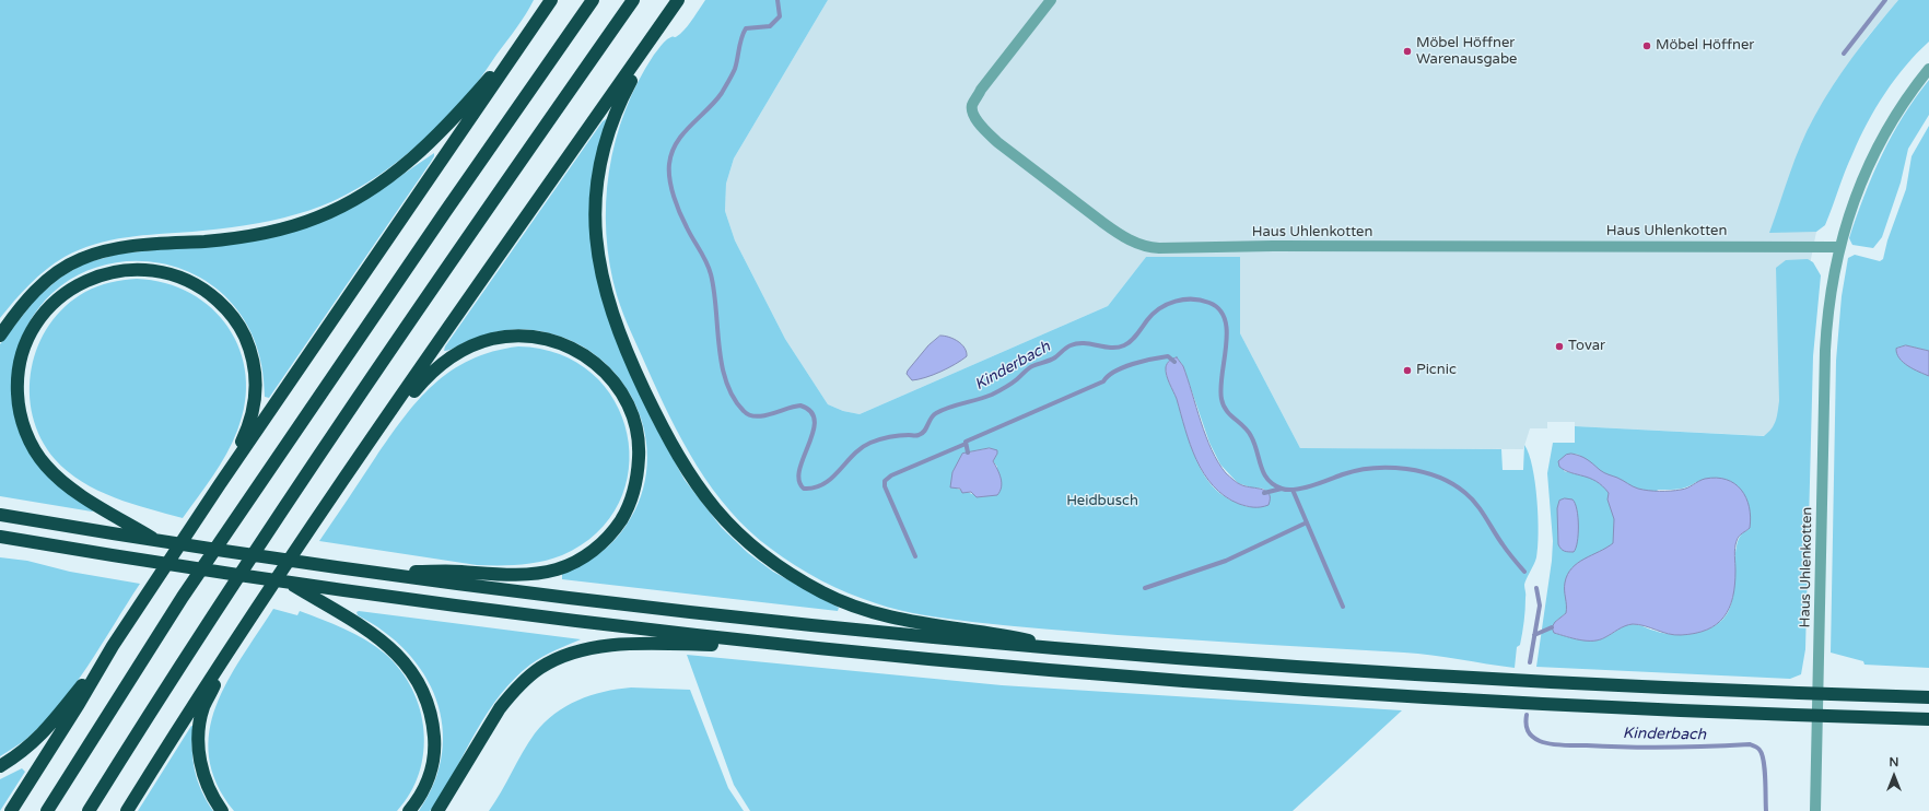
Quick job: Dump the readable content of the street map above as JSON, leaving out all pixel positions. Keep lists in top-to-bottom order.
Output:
{
  "streets": {
    "street": ["Haus Uhlenkotten"]
  },
  "water": ["Kinderbach"],
  "parks": ["Heidbusch"],
  "places": [
    "Möbel Höffner",
    "Möbel Höffner Warenausgabe",
    "Tovar",
    "Picnic"
  ],
  "north": "top"
}
